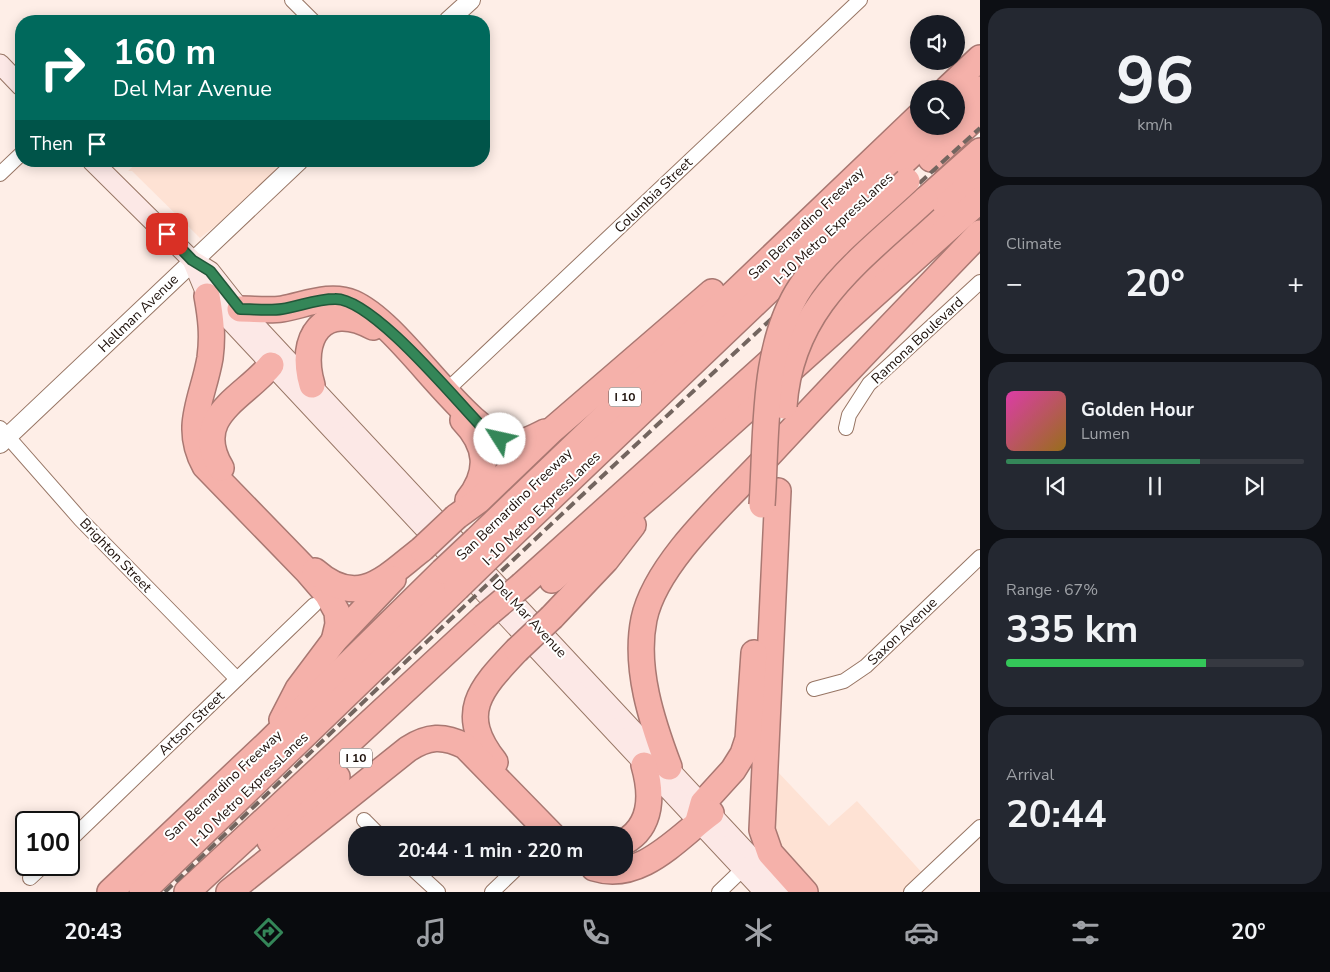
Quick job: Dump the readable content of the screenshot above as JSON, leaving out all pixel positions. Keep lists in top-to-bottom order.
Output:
{
  "streets": {
    "highway": ["San Bernardino Freeway", "I-10 Metro ExpressLanes", "I 10"],
    "main road": ["Del Mar Avenue"],
    "street": [
      "Columbia Street",
      "Hellman Avenue",
      "Ramona Boulevard",
      "Brighton Street",
      "Saxon Avenue",
      "Artson Street"
    ]
  },
  "crossings": [
    ["San Bernardino Freeway", "I-10 Metro ExpressLanes"],
    ["Hellman Avenue", "Brighton Street"],
    ["Hellman Avenue", "Del Mar Avenue"],
    ["Brighton Street", "Artson Street"]
  ],
  "page": {
    "tile": [
      ["96", "km/h"],
      "Climate",
      ["Range · 67%", "335 km"],
      ["Arrival", "20:44"]
    ],
    "turn": ["160 m", "Del Mar Avenue"],
    "then": "Then",
    "heat": ["−", "20°", "+"],
    "song": ["Golden Hour", "Lumen"],
    "limit": "100",
    "trip": "20:44 · 1 min · 220 m",
    "tabs": ["20:43", "20°"]
  }
}
